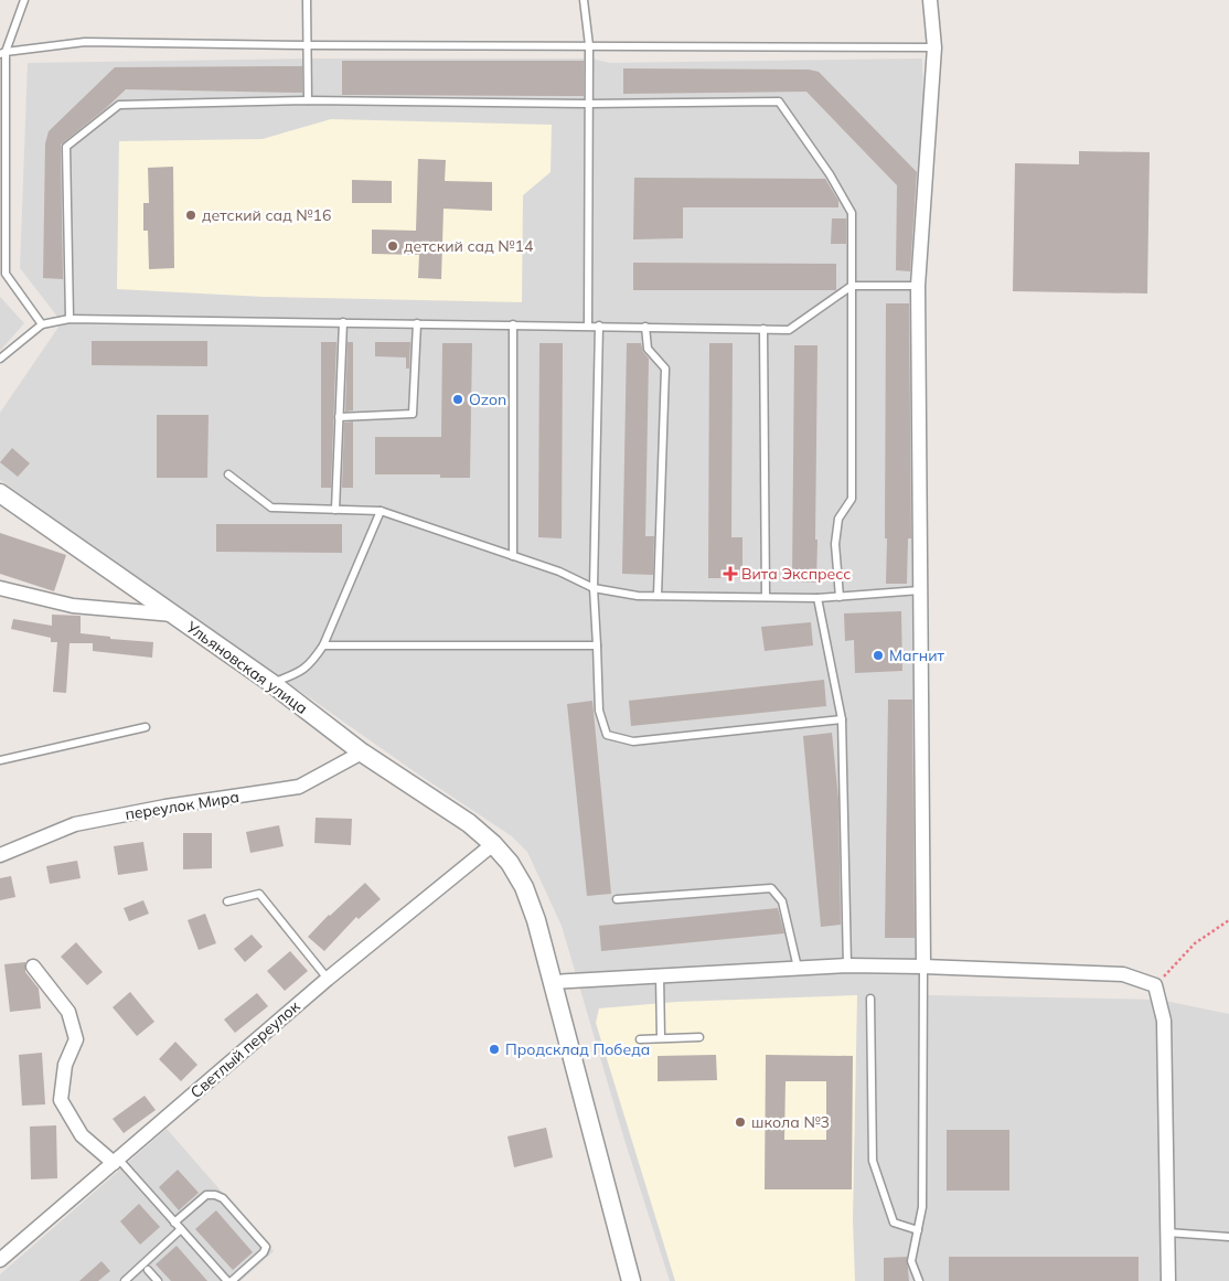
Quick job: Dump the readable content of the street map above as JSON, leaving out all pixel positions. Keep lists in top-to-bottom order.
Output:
{
  "streets": {
    "street": ["Ульяновская улица", "переулок Мира", "Светлый переулок"]
  },
  "crossings": [
    ["Ульяновская улица", "переулок Мира"],
    ["Ульяновская улица", "Светлый переулок"]
  ],
  "places": {
    "other": [
      "детский сад №16",
      "детский сад №14",
      "Ozon",
      "Магнит",
      "Продсклад Победа",
      "школа №3"
    ],
    "health": ["Вита Экспресс"]
  }
}
